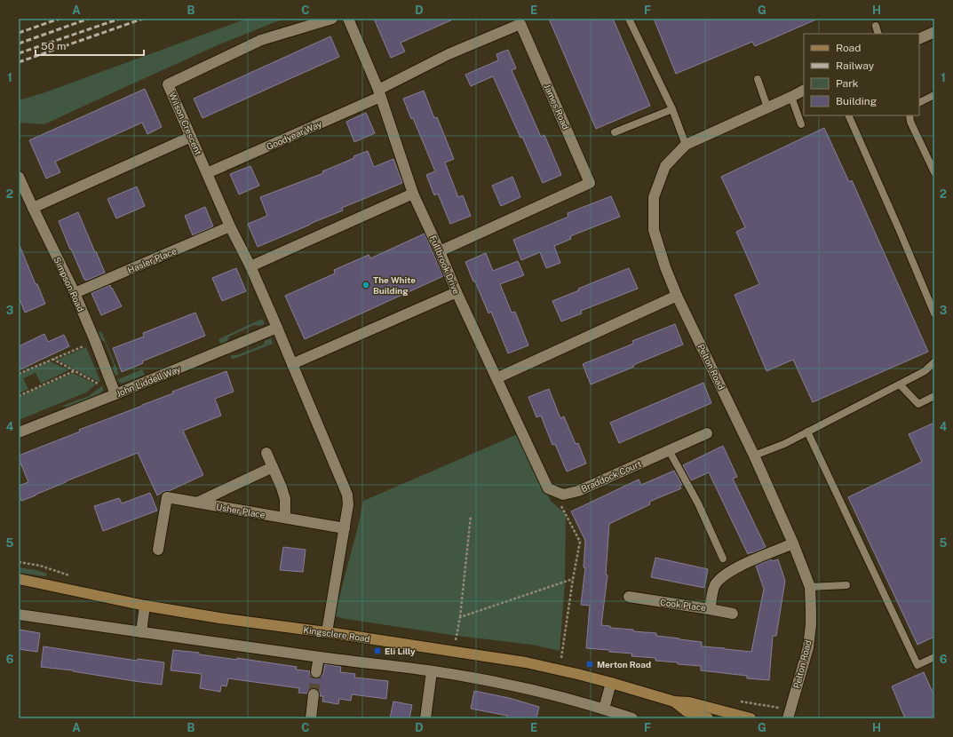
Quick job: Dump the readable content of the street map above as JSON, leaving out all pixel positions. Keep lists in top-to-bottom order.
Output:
{
  "streets": {
    "street": [
      "James Road",
      "Wilson Crescent",
      "Goodyear Way",
      "Hasler Place",
      "Fullbrook Drive",
      "Simpson Road",
      "Pelton Road",
      "John Liddell Way",
      "Braddock Court",
      "Usher Place",
      "Cook Place",
      "Kingsclere Road"
    ]
  },
  "crossings": [
    ["James Road", "Goodyear Way"],
    ["James Road", "Fullbrook Drive"],
    ["Wilson Crescent", "Goodyear Way"],
    ["Wilson Crescent", "Hasler Place"],
    ["Hasler Place", "Simpson Road"],
    ["Simpson Road", "John Liddell Way"],
    ["Pelton Road", "Cook Place"]
  ],
  "places": {
    "other": ["The White Building"],
    "transit": ["Eli Lilly", "Merton Road"]
  },
  "legend": [
    "Road",
    "Railway",
    "Park",
    "Building"
  ],
  "scale_bar": "50 m",
  "grid": {
    "columns": [
      "A",
      "B",
      "C",
      "D",
      "E",
      "F",
      "G",
      "H"
    ],
    "rows": [
      "1",
      "2",
      "3",
      "4",
      "5",
      "6"
    ]
  }
}
